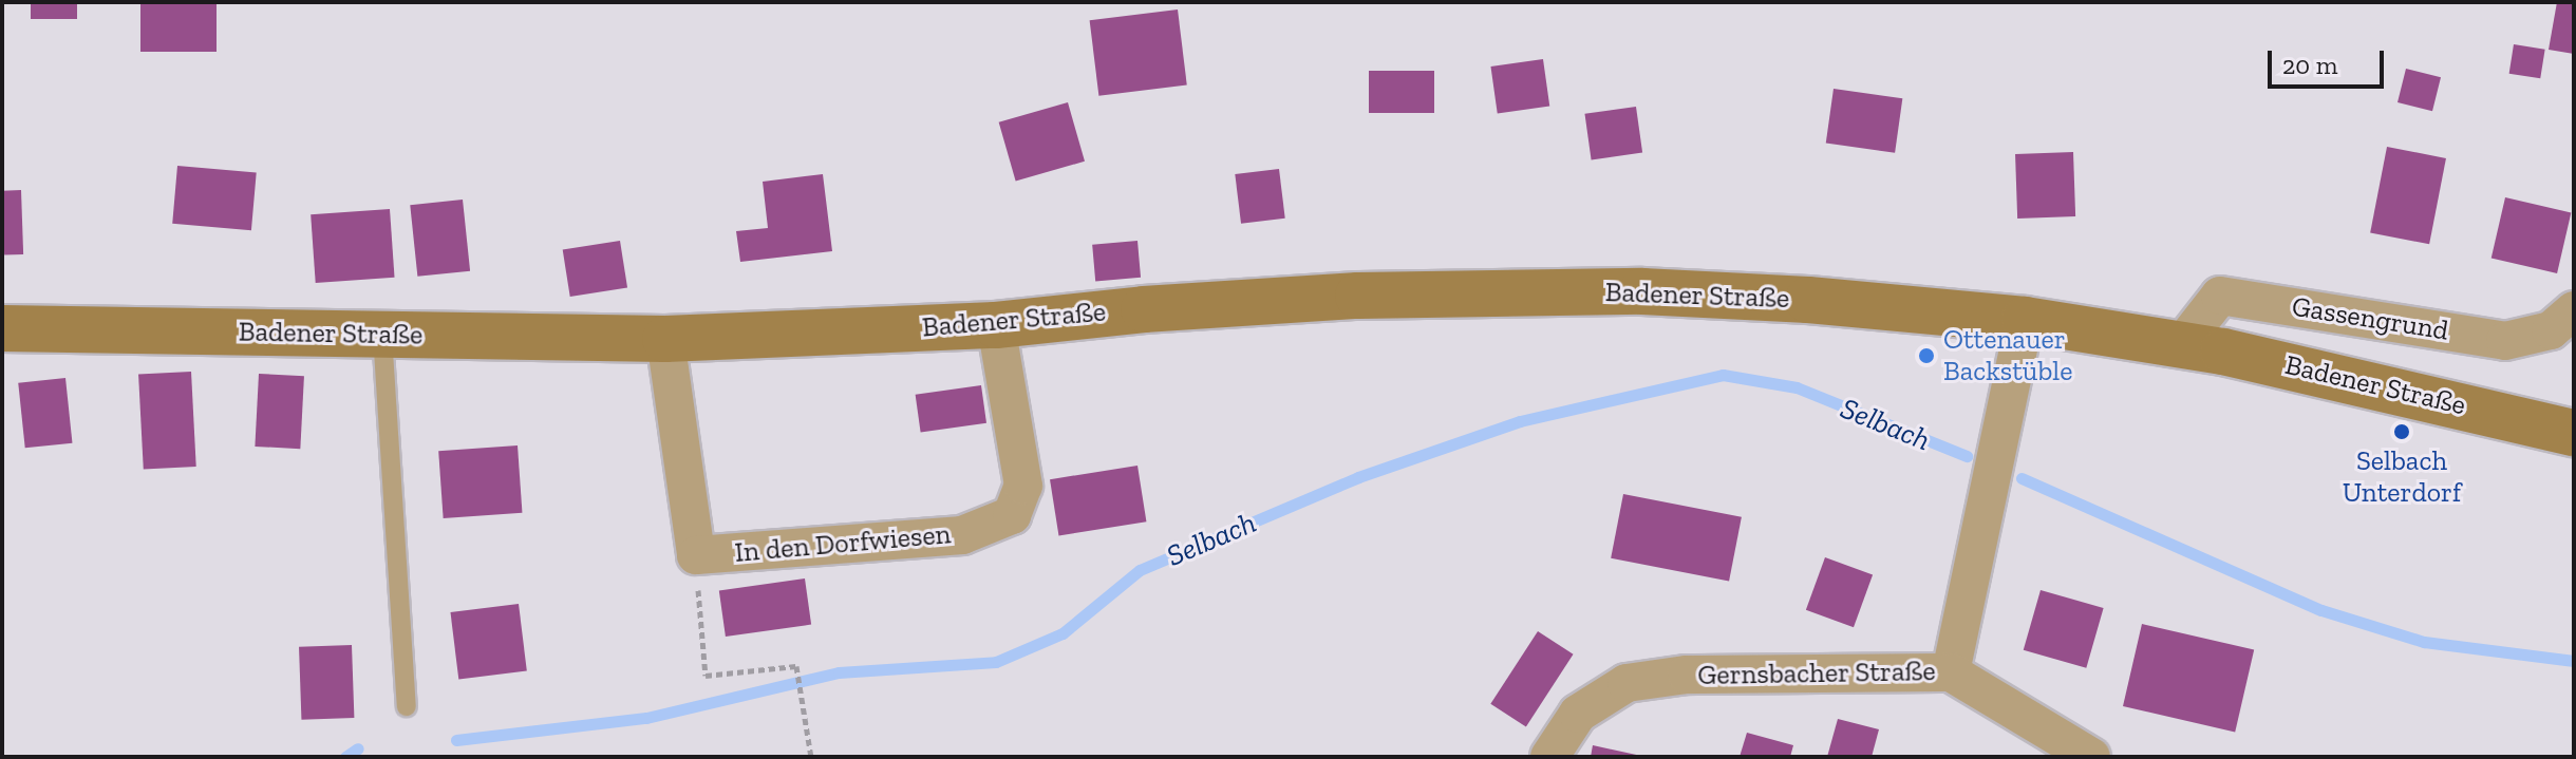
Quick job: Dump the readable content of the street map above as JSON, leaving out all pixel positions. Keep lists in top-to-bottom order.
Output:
{
  "streets": {
    "main road": ["Badener Straße"],
    "street": ["Gassengrund", "In den Dorfwiesen", "Gernsbacher Straße"]
  },
  "crossings": [
    ["Badener Straße", "Gassengrund"],
    ["Badener Straße", "In den Dorfwiesen"]
  ],
  "water": ["Selbach"],
  "places": ["Ottenauer Backstüble", "Selbach Unterdorf"],
  "scale_bar": "20 m"
}
